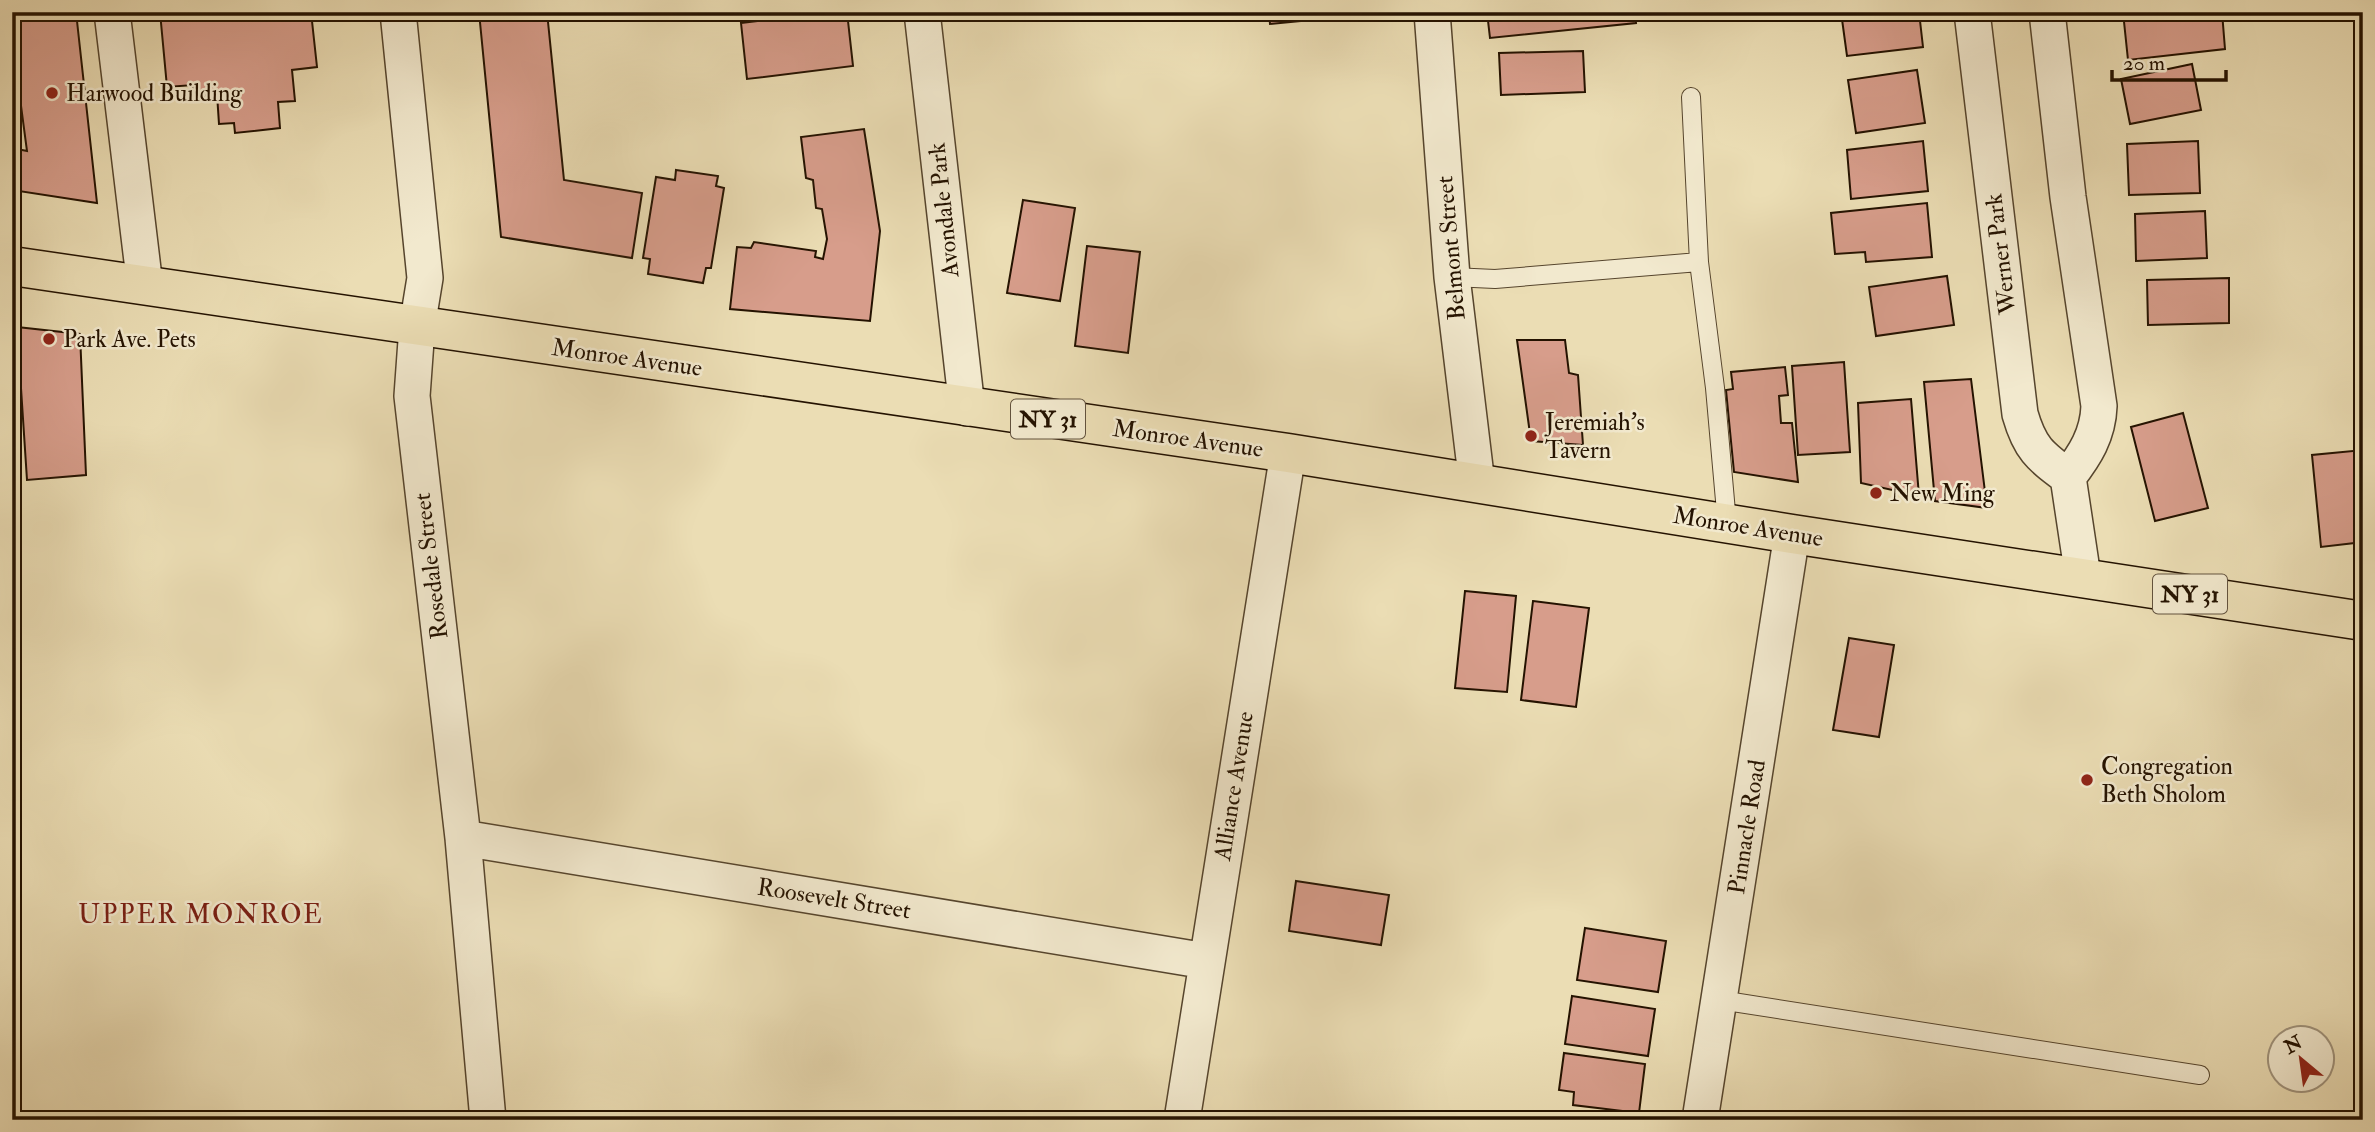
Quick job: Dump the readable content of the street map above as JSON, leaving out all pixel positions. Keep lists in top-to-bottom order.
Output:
{
  "streets": {
    "main road": ["Monroe Avenue", "NY 31"],
    "street": [
      "Avondale Park",
      "Belmont Street",
      "Werner Park",
      "Rosedale Street",
      "Alliance Avenue",
      "Pinnacle Road",
      "Roosevelt Street"
    ]
  },
  "crossings": [
    ["Avondale Park", "Monroe Avenue"],
    ["Belmont Street", "Monroe Avenue"],
    ["Monroe Avenue", "Rosedale Street"],
    ["Monroe Avenue", "Alliance Avenue"],
    ["Monroe Avenue", "Pinnacle Road"],
    ["Rosedale Street", "Roosevelt Street"],
    ["Alliance Avenue", "Roosevelt Street"]
  ],
  "districts": ["UPPER MONROE"],
  "places": [
    "Harwood Building",
    "Park Ave. Pets",
    "Jeremiah's Tavern",
    "New Ming",
    "Congregation Beth Sholom"
  ],
  "scale_bar": "20 m",
  "north": "top left"
}
